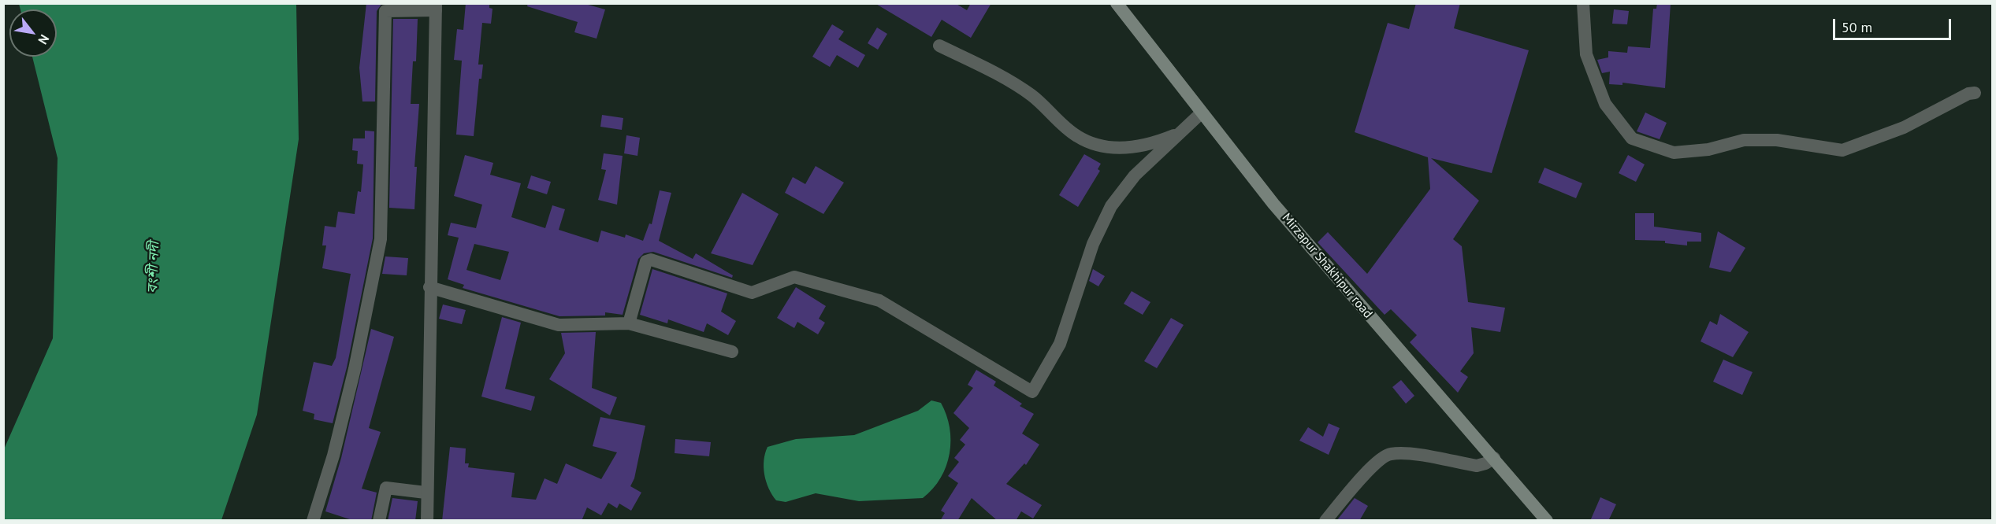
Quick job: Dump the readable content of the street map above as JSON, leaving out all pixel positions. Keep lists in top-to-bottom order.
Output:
{
  "streets": {
    "main road": ["Mirzapur Shakhipur road"]
  },
  "water": ["বংশী নদী"],
  "scale_bar": "50 m",
  "north": "bottom right"
}
